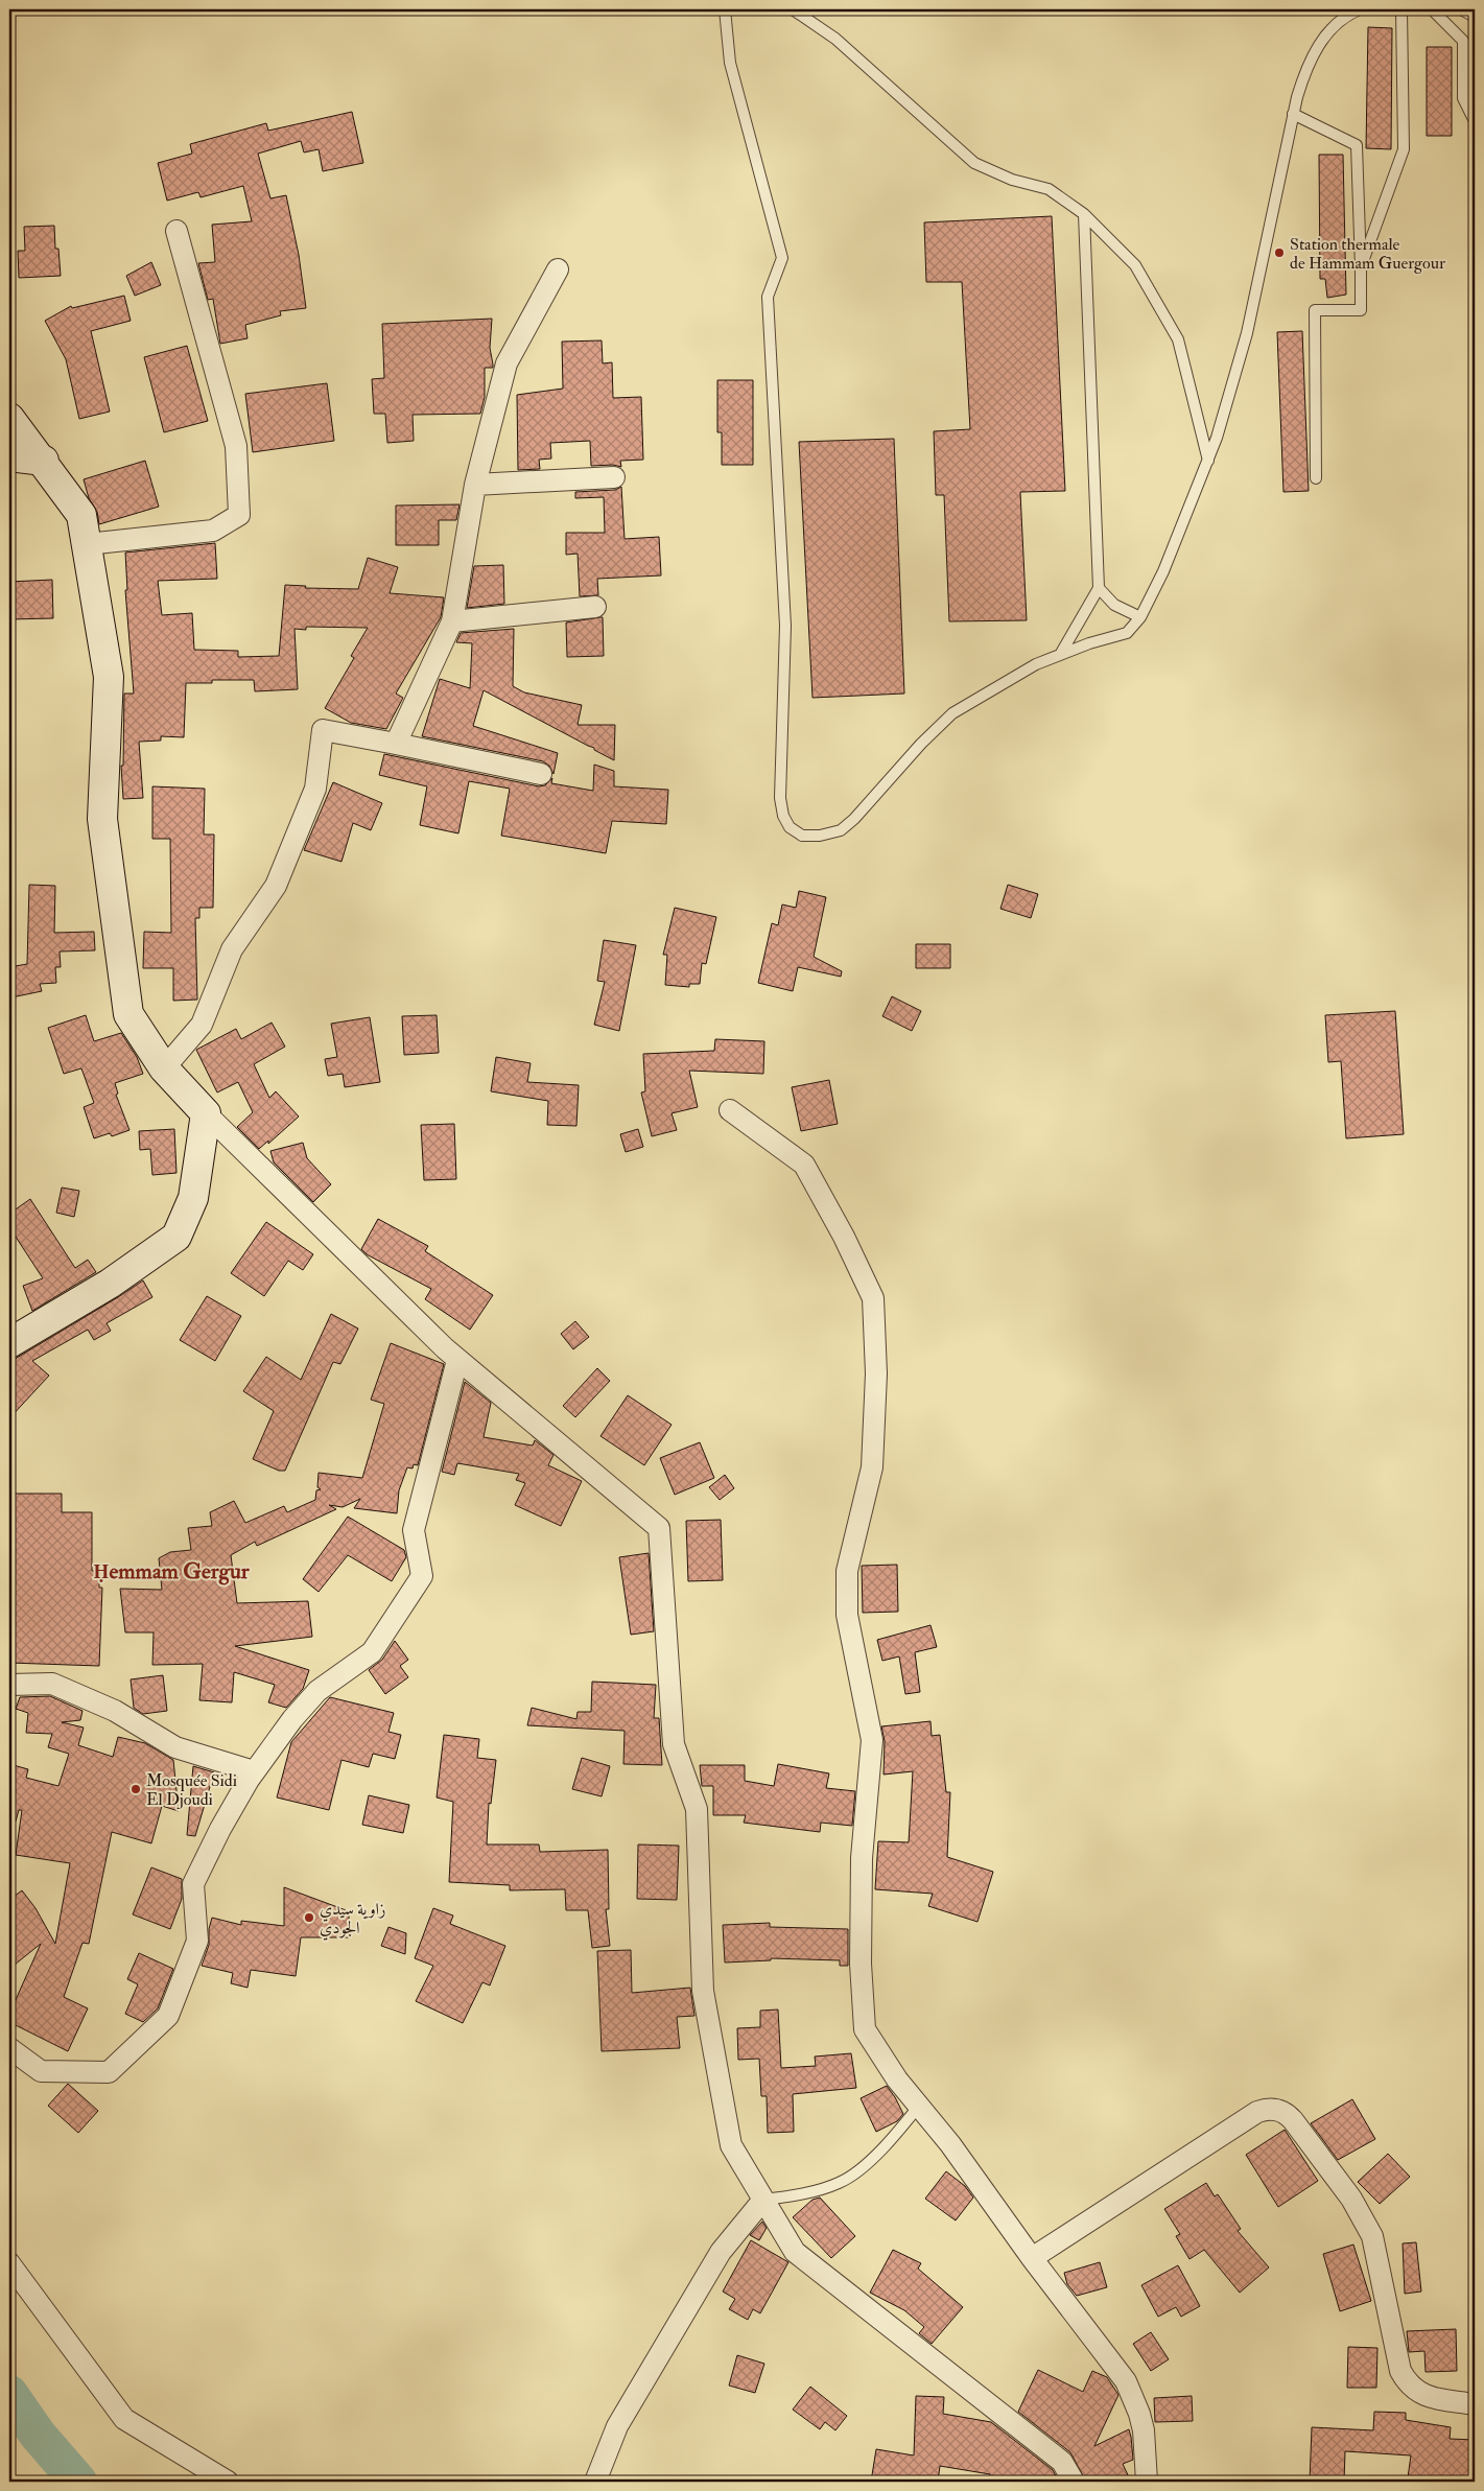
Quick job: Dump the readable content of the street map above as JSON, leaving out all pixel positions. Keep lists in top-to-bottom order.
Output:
{
  "districts": ["Ḥemmam Gergur"],
  "places": ["Station thermale de Hammam Guergour", "Mosquée Sidi El Djoudi", "زاوية سيدي الجودي"]
}
